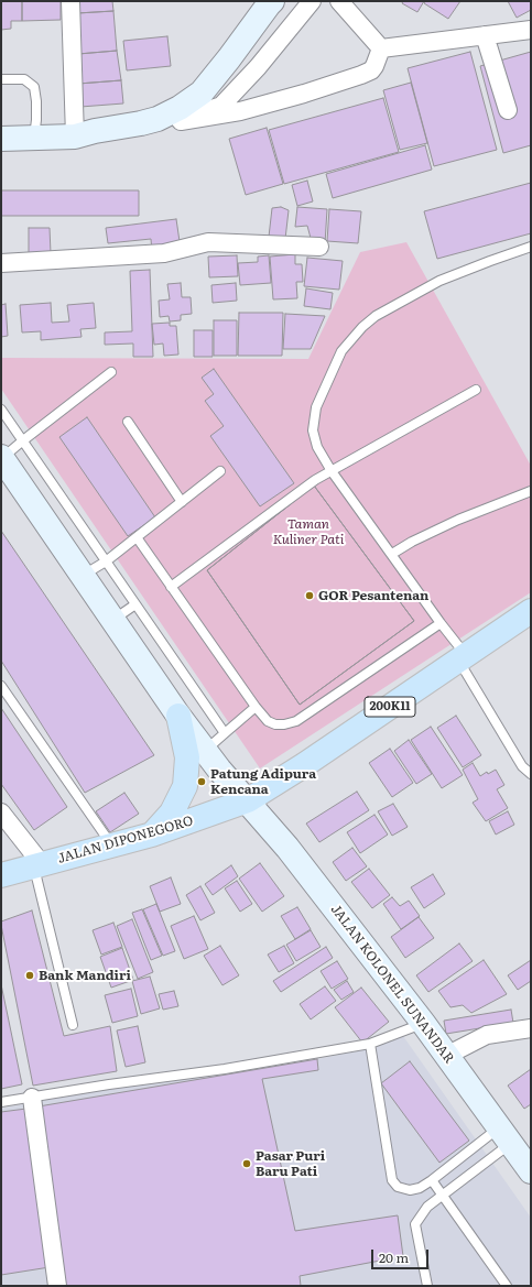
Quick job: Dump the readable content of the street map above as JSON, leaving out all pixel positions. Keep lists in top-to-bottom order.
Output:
{
  "streets": {
    "main road": ["200K11", "JALAN DIPONEGORO", "JALAN KOLONEL SUNANDAR"]
  },
  "crossings": [
    ["200K11", "JALAN DIPONEGORO"],
    ["200K11", "JALAN KOLONEL SUNANDAR"],
    ["JALAN DIPONEGORO", "JALAN KOLONEL SUNANDAR"]
  ],
  "parks": ["Taman Kuliner Pati"],
  "places": [
    "GOR Pesantenan",
    "Patung Adipura Kencana",
    "Bank Mandiri",
    "Pasar Puri Baru Pati"
  ],
  "scale_bar": "20 m"
}
